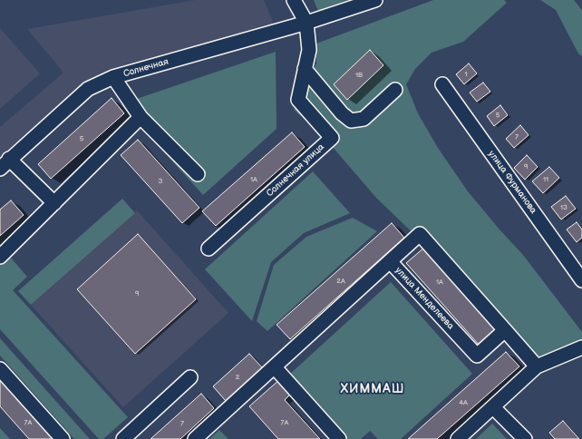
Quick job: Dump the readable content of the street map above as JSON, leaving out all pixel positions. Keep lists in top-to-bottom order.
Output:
{
  "streets": {
    "street": [
      "Солнечная",
      "Солнечная улица",
      "улица Фурманова",
      "улица Менделеева"
    ]
  },
  "crossings": [
    ["Солнечная", "Солнечная улица"]
  ],
  "districts": ["ХИММАШ"],
  "house_numbers": [
    "1",
    "1В",
    "5",
    "7",
    "5",
    "9",
    "1А",
    "11",
    "3",
    "13",
    "2А",
    "1А",
    "9",
    "2",
    "4А",
    "7А",
    "7А",
    "7"
  ]
}
